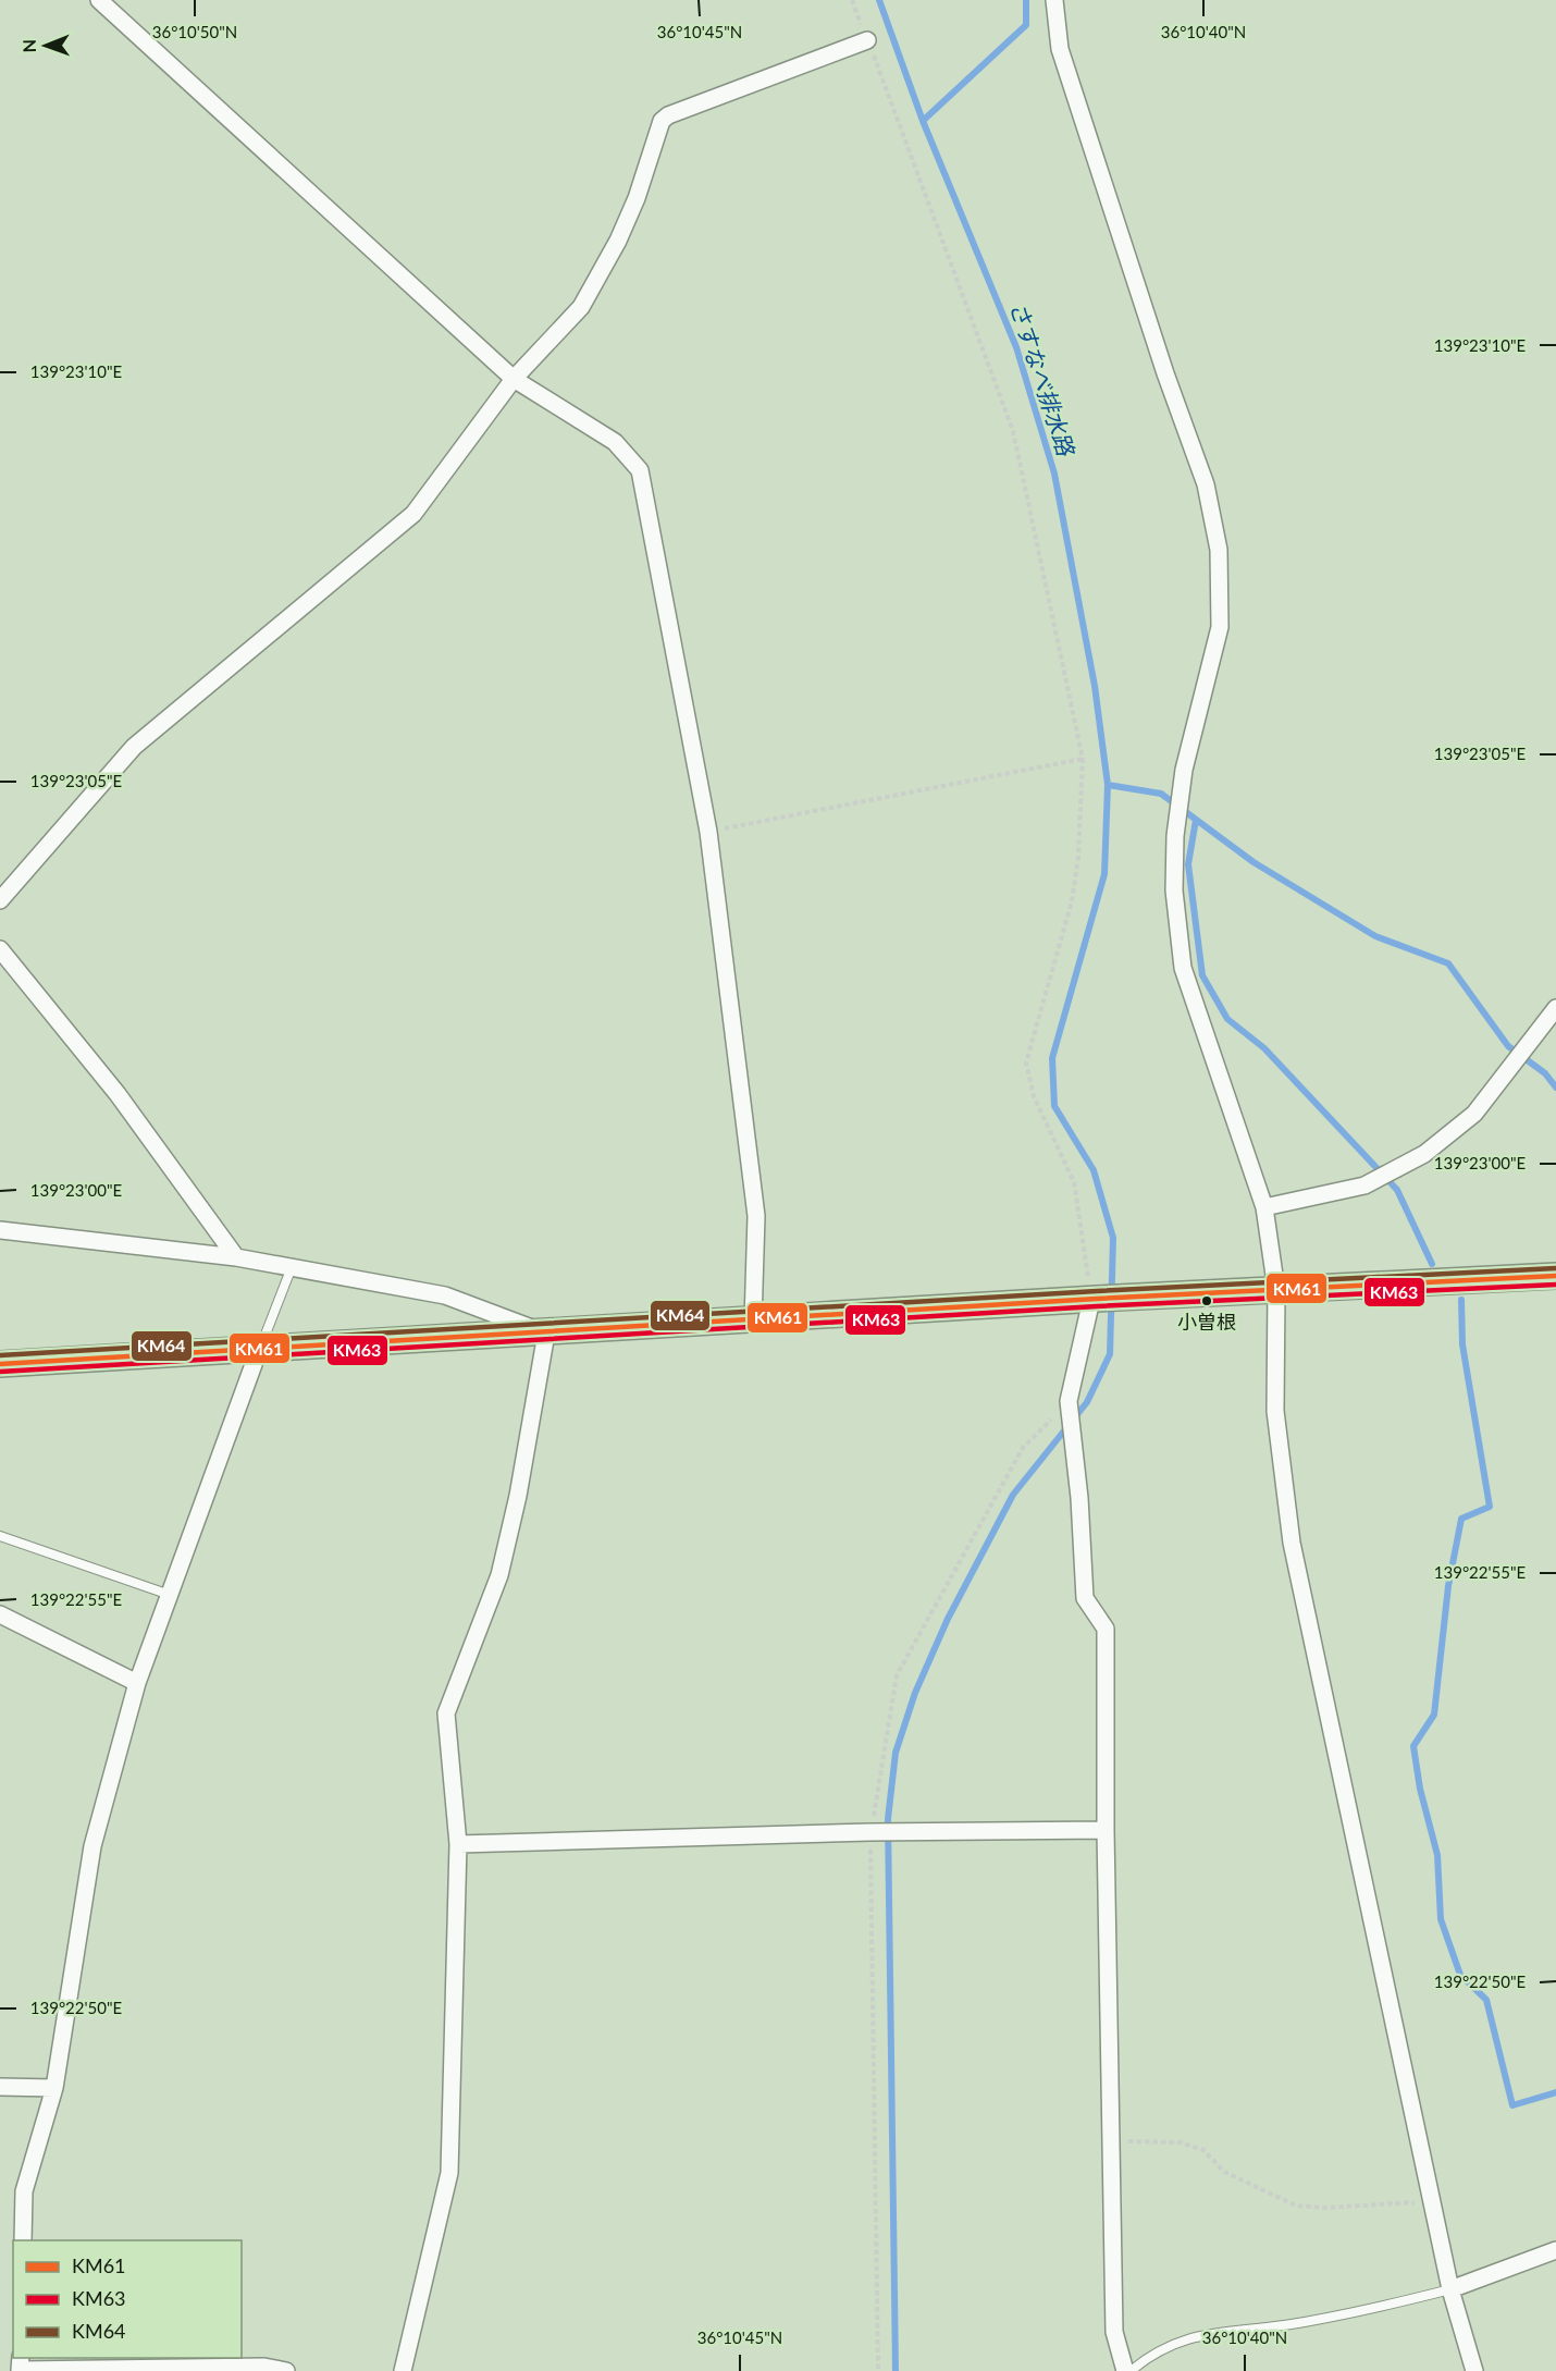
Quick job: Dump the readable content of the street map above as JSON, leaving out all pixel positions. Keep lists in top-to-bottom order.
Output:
{
  "water": ["さすなべ排水路"],
  "places": ["小曽根"],
  "lines": ["transit line KM64", "transit line KM61", "transit line KM63"],
  "legend": ["KM61", "KM63", "KM64"],
  "north": "left",
  "coordinates": [
    "36°10'50\"N",
    "36°10'45\"N",
    "36°10'40\"N",
    "139°23'10\"E",
    "139°23'05\"E",
    "139°23'00\"E",
    "139°22'55\"E",
    "139°22'50\"E"
  ]
}
